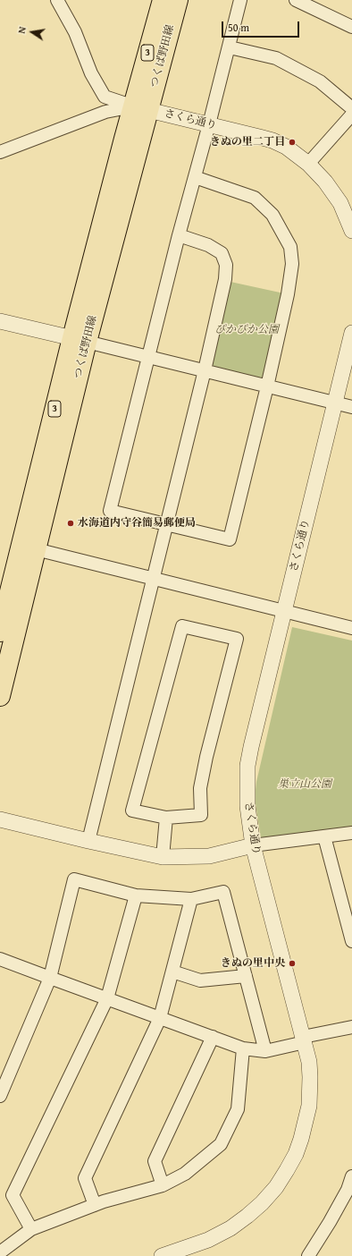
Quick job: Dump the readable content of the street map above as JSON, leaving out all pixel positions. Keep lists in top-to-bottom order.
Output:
{
  "streets": {
    "main road": ["3", "つくば野田線"],
    "street": ["さくら通り"]
  },
  "crossings": [
    ["つくば野田線", "さくら通り"]
  ],
  "parks": ["ぴかぴか公園", "巣立山公園"],
  "places": ["きぬの里二丁目", "水海道内守谷簡易郵便局", "きぬの里中央"],
  "scale_bar": "50 m",
  "north": "left"
}
